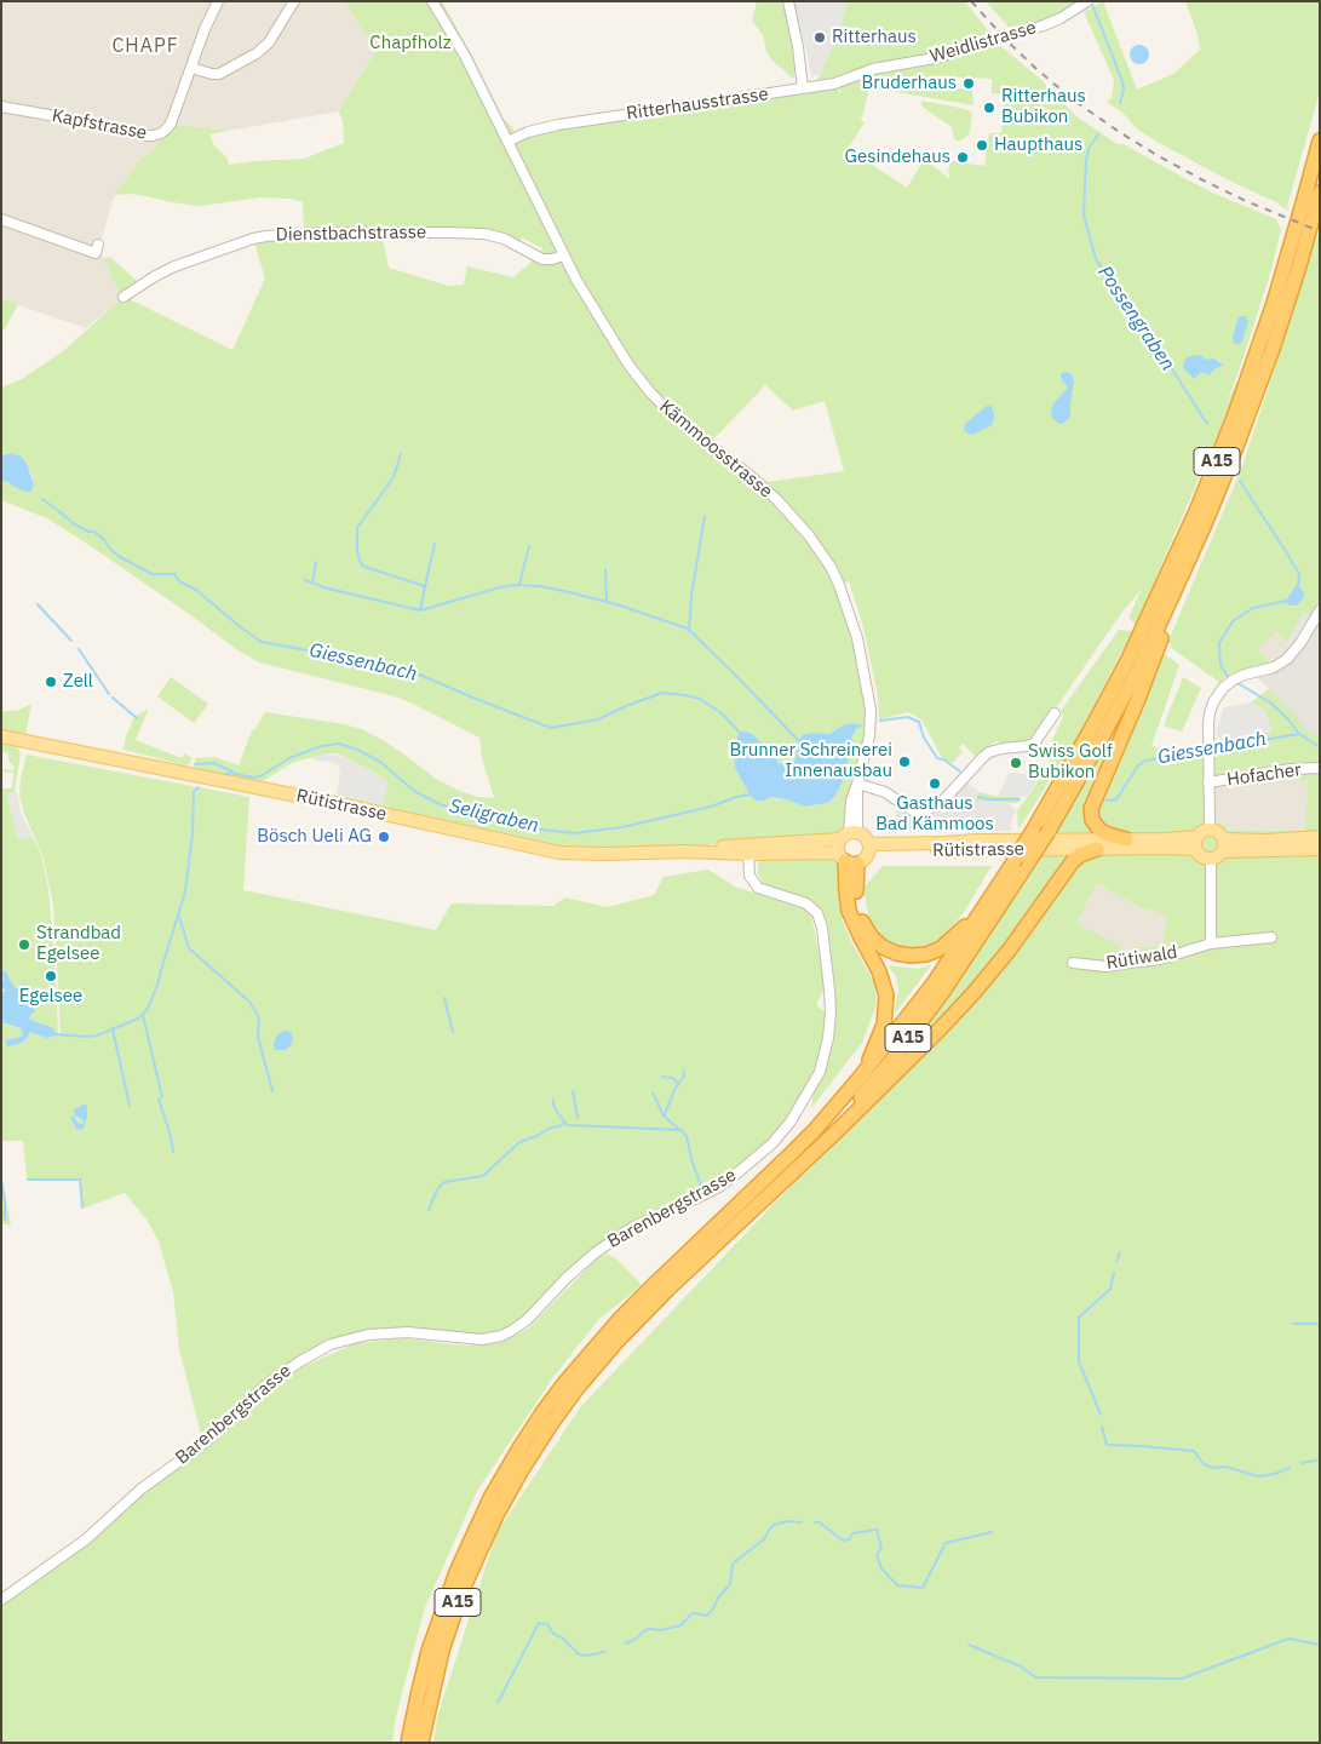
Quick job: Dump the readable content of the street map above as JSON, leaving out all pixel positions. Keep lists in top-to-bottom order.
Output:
{
  "streets": {
    "highway": ["A15"],
    "main road": ["Rütistrasse"],
    "street": [
      "Weidlistrasse",
      "Ritterhausstrasse",
      "Kapfstrasse",
      "Dienstbachstrasse",
      "Kämmoosstrasse",
      "Hofacher",
      "Rütiwald",
      "Barenbergstrasse"
    ]
  },
  "crossings": [
    ["Weidlistrasse", "Ritterhausstrasse"],
    ["Ritterhausstrasse", "Kämmoosstrasse"],
    ["Dienstbachstrasse", "Kämmoosstrasse"],
    ["Kämmoosstrasse", "Rütistrasse"],
    ["Rütistrasse", "Barenbergstrasse"]
  ],
  "districts": ["CHAPF"],
  "water": ["Possengraben", "Giessenbach", "Seligraben"],
  "parks": ["Chapfholz"],
  "places": [
    "Ritterhaus",
    "Bruderhaus",
    "Ritterhaus Bubikon",
    "Haupthaus",
    "Gesindehaus",
    "Zell",
    "Brunner Schreinerei Innenausbau",
    "Swiss Golf Bubikon",
    "Gasthaus Bad Kämmoos",
    "Bösch Ueli AG",
    "Strandbad Egelsee",
    "Egelsee"
  ]
}
